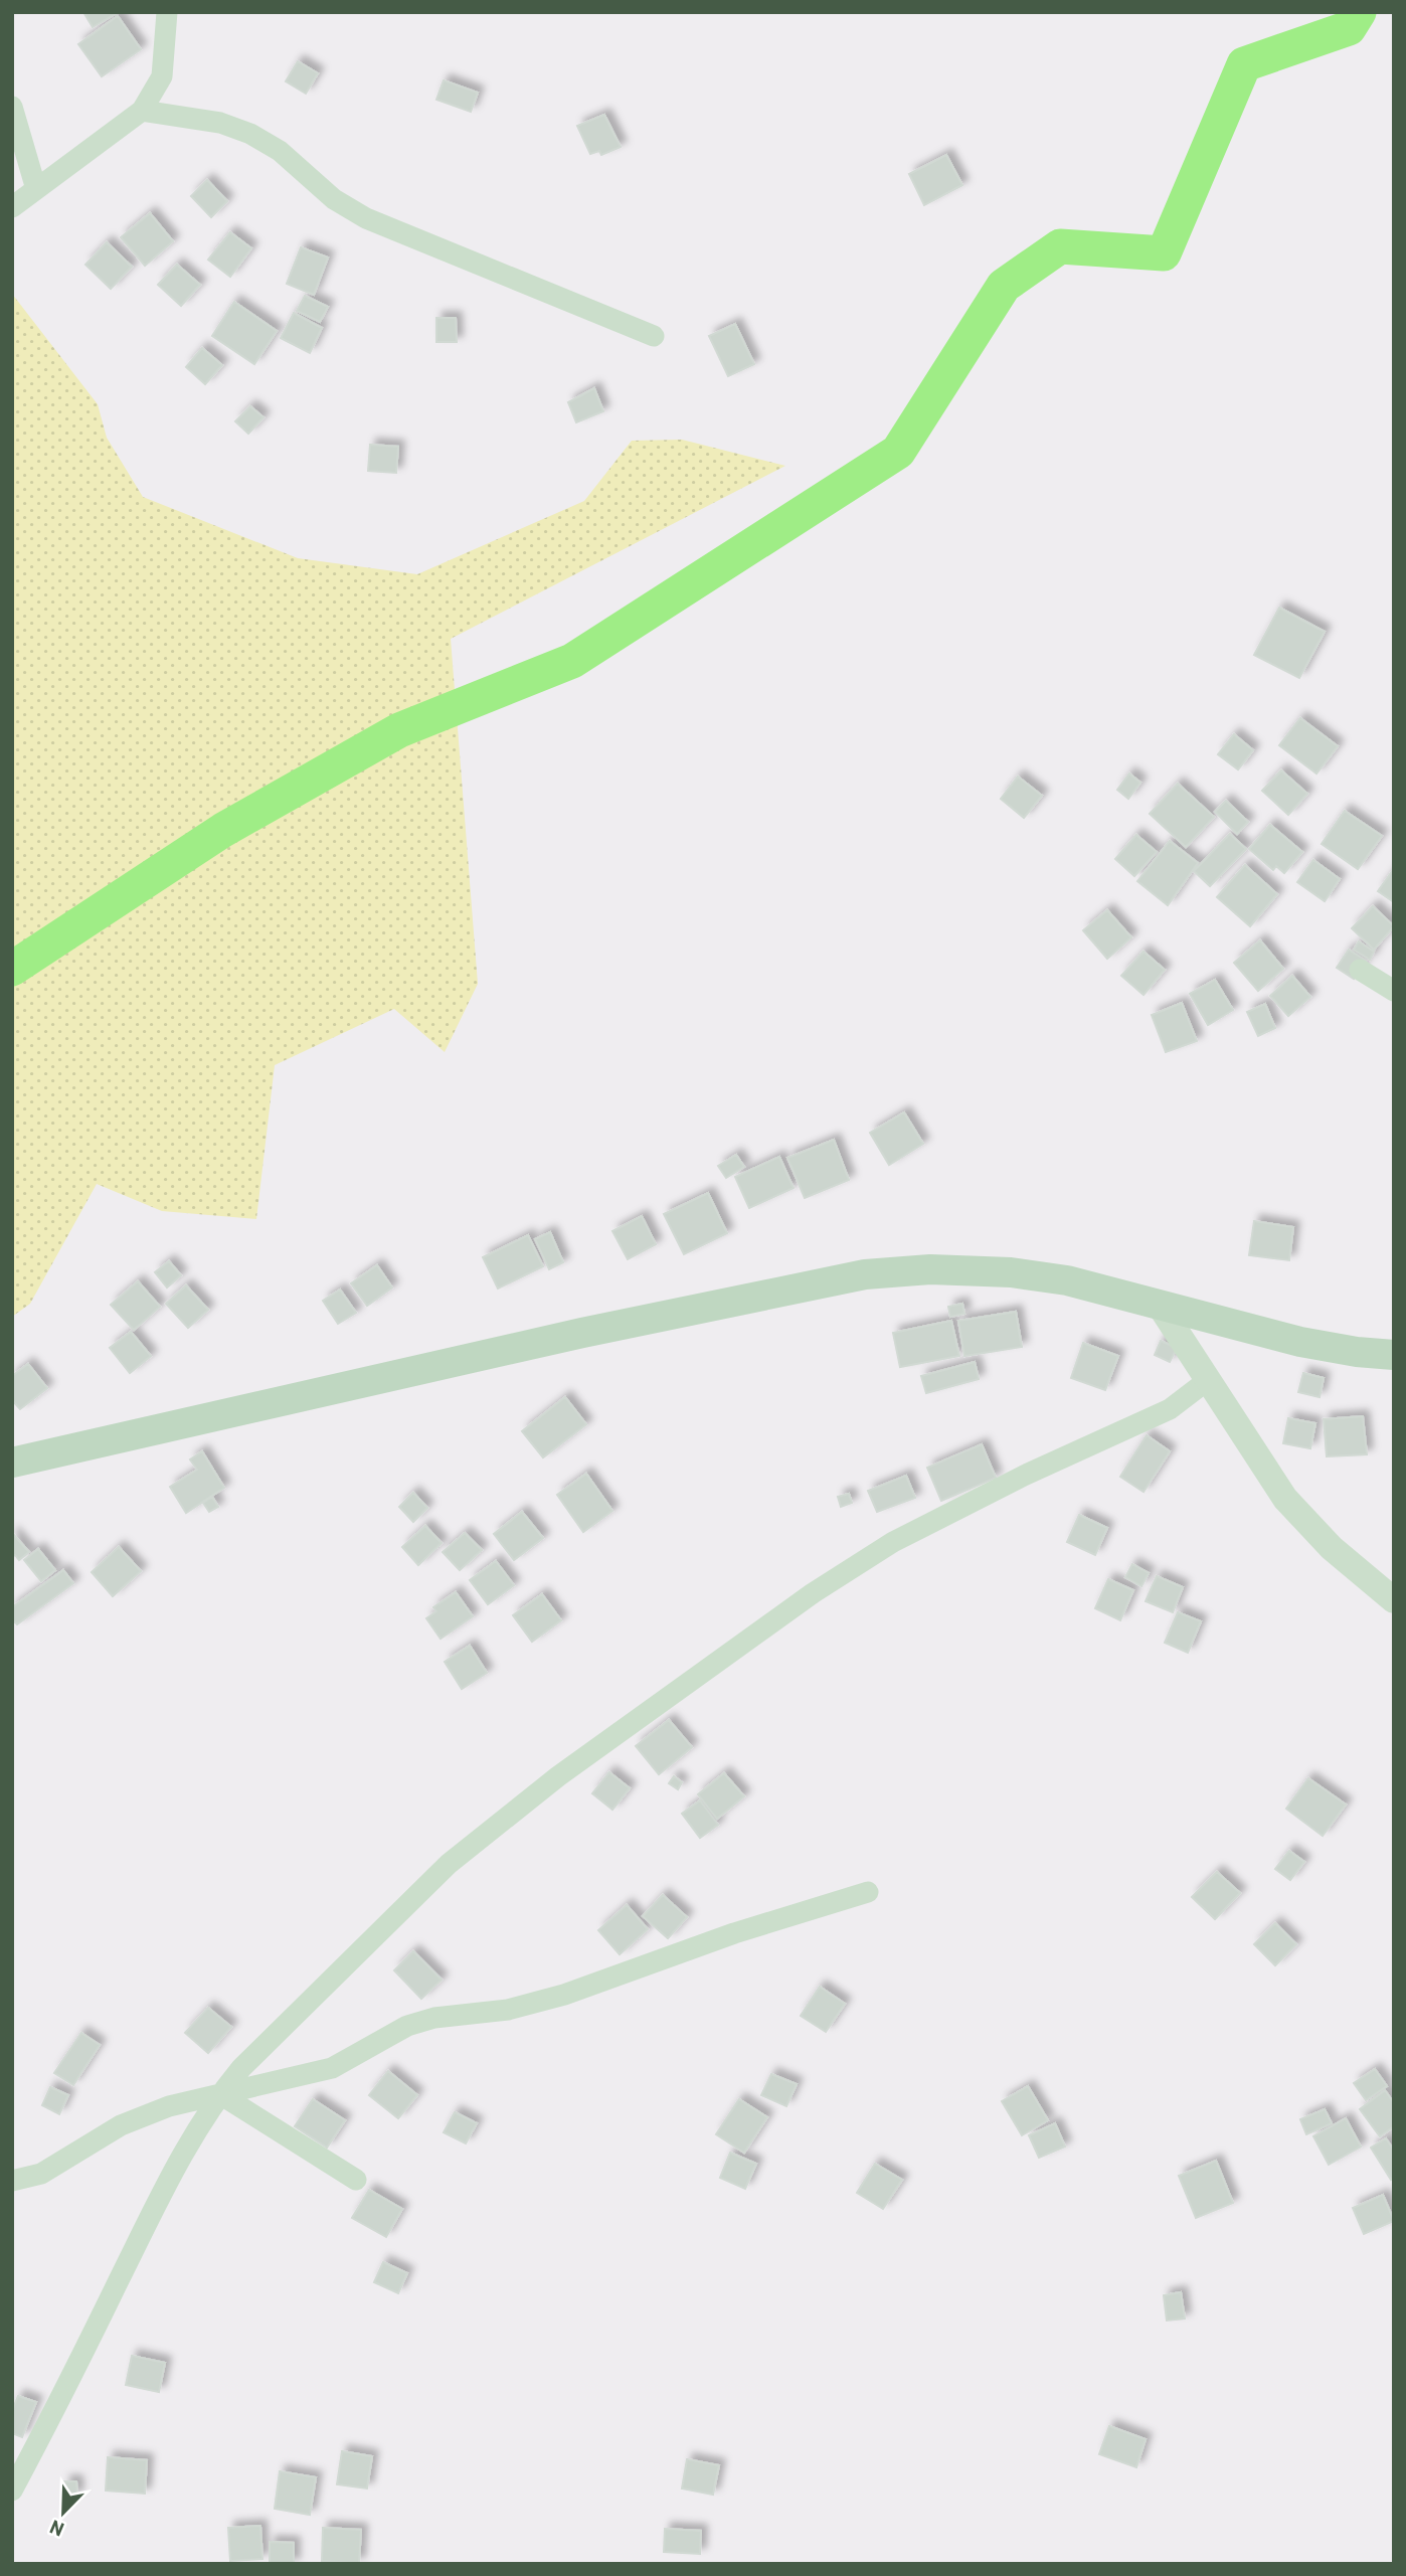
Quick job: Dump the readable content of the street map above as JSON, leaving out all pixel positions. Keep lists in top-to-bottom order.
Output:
{
  "north": "bottom left"
}
